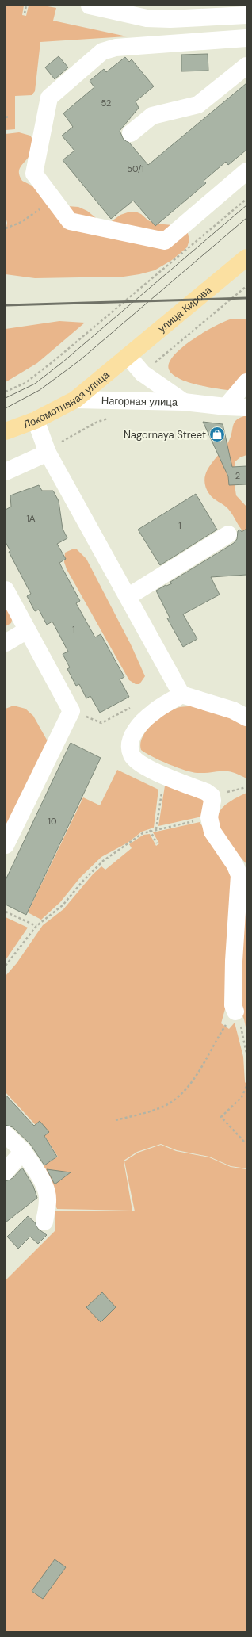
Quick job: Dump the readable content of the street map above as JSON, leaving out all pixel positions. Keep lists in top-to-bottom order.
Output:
{
  "streets": {
    "main road": ["улица Кирова", "Локомотивная улица"],
    "street": ["Нагорная улица"]
  },
  "crossings": [
    ["улица Кирова", "Локомотивная улица"],
    ["улица Кирова", "Нагорная улица"],
    ["Локомотивная улица", "Нагорная улица"]
  ],
  "places": {
    "shop": ["Nagornaya Street"]
  },
  "house_numbers": [
    "52",
    "50/1",
    "2",
    "1А",
    "1",
    "1",
    "10"
  ]
}
